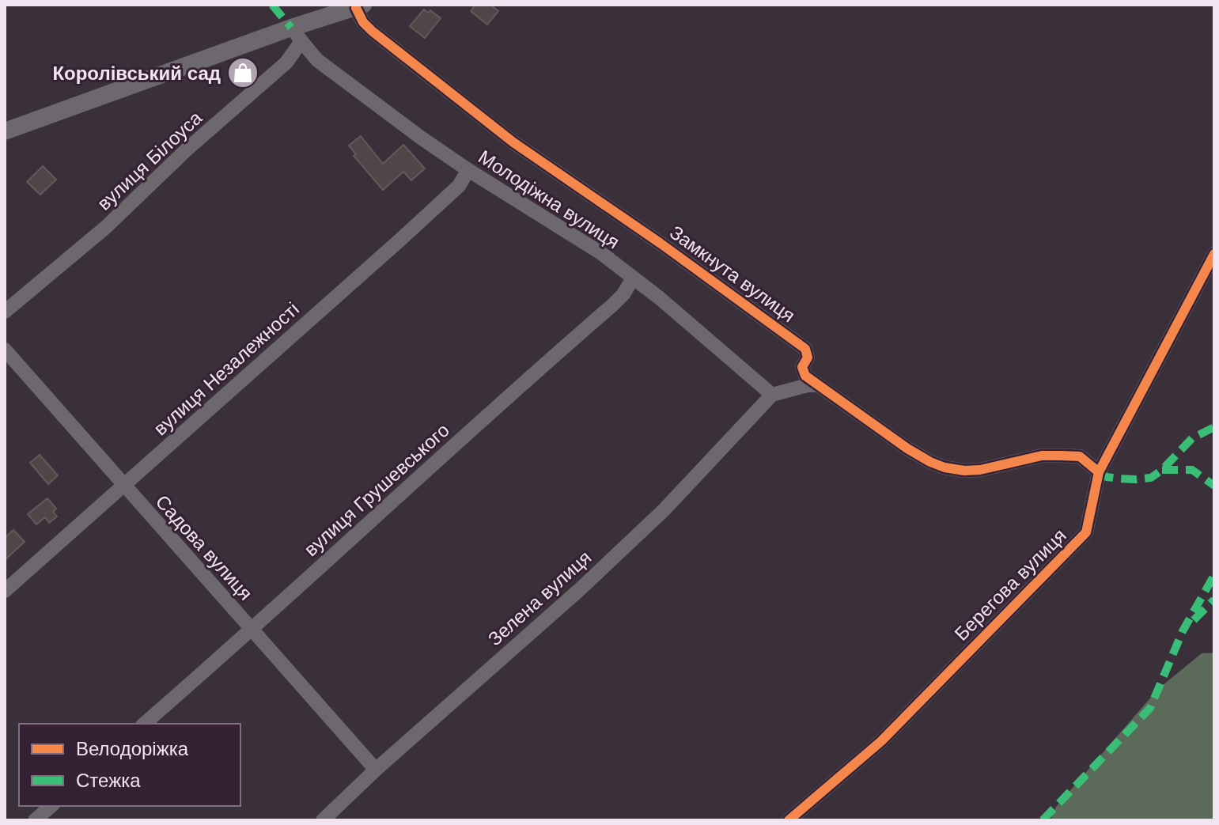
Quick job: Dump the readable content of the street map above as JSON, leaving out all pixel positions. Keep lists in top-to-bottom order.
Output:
{
  "streets": {
    "street": [
      "вулиця Білоуса",
      "Молодіжна вулиця",
      "Замкнута вулиця",
      "вулиця Незалежності",
      "вулиця Грушевського",
      "Садова вулиця",
      "Берегова вулиця",
      "Зелена вулиця"
    ]
  },
  "crossings": [
    ["вулиця Білоуса", "Молодіжна вулиця"],
    ["Молодіжна вулиця", "вулиця Незалежності"],
    ["Молодіжна вулиця", "вулиця Грушевського"],
    ["Молодіжна вулиця", "Зелена вулиця"],
    ["Замкнута вулиця", "Берегова вулиця"],
    ["вулиця Незалежності", "Садова вулиця"],
    ["вулиця Грушевського", "Садова вулиця"],
    ["Садова вулиця", "Зелена вулиця"]
  ],
  "places": {
    "shop": ["Королівський сад"]
  },
  "legend": ["Велодоріжка", "Стежка"]
}
